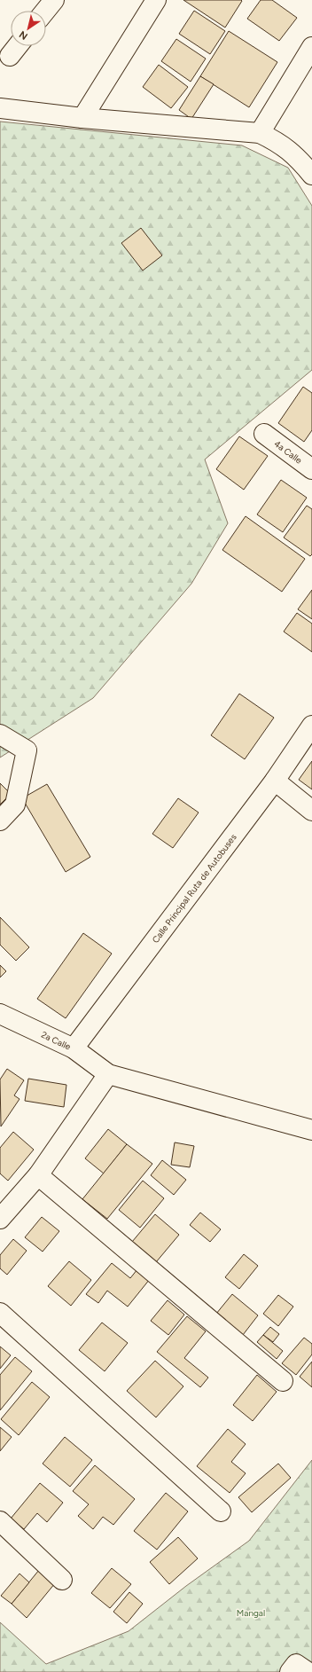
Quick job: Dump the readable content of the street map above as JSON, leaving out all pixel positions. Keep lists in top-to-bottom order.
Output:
{
  "streets": {
    "street": ["4a Calle", "Calle Principal Ruta de Autobuses", "2a Calle"]
  },
  "crossings": [
    ["Calle Principal Ruta de Autobuses", "2a Calle"]
  ],
  "parks": ["Mangal"],
  "north": "bottom left"
}
